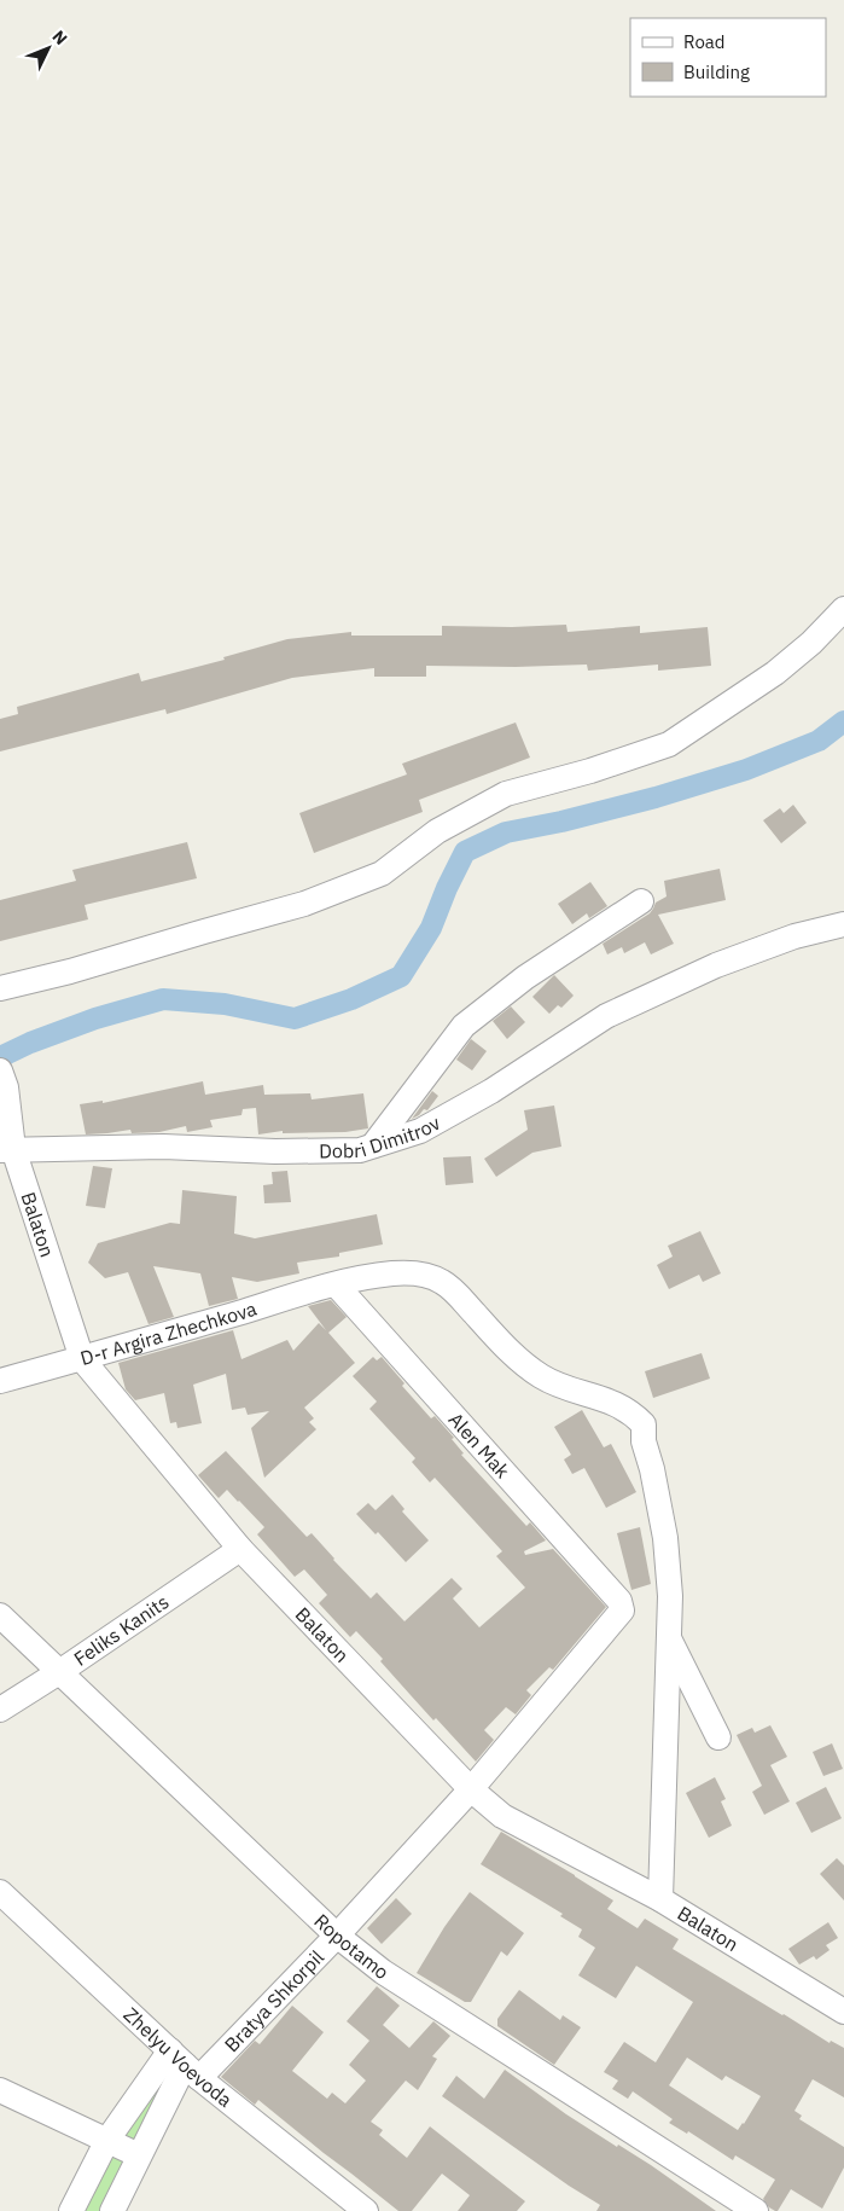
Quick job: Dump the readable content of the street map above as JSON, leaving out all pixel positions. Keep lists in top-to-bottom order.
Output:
{
  "streets": {
    "street": [
      "Dobri Dimitrov",
      "Balaton",
      "D-r Argira Zhechkova",
      "Alen Mak",
      "Feliks Kanits",
      "Ropotamo",
      "Bratya Shkorpil",
      "Zhelyu Voevoda"
    ]
  },
  "crossings": [
    ["Dobri Dimitrov", "Balaton"],
    ["Balaton", "D-r Argira Zhechkova"],
    ["Balaton", "Feliks Kanits"],
    ["Balaton", "Bratya Shkorpil"],
    ["D-r Argira Zhechkova", "Alen Mak"],
    ["Alen Mak", "Bratya Shkorpil"],
    ["Feliks Kanits", "Ropotamo"],
    ["Ropotamo", "Bratya Shkorpil"],
    ["Bratya Shkorpil", "Zhelyu Voevoda"]
  ],
  "legend": ["Road", "Building"],
  "north": "top right"
}
